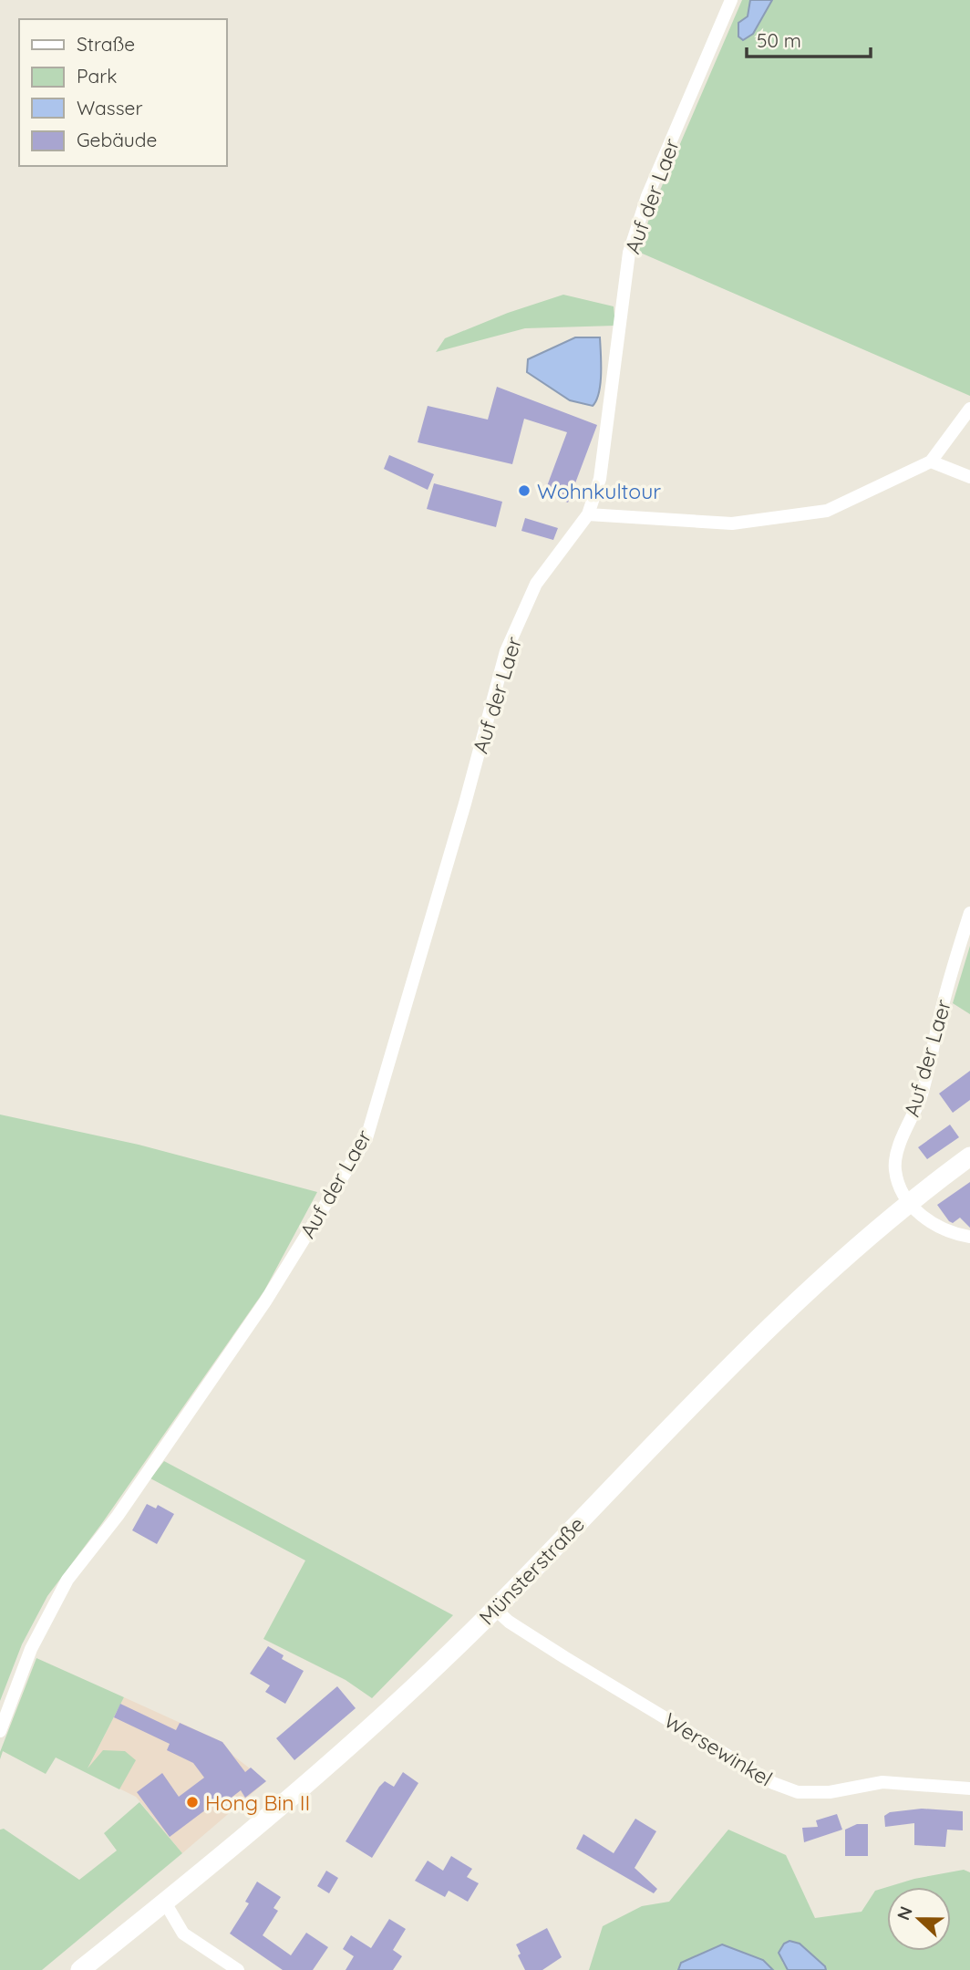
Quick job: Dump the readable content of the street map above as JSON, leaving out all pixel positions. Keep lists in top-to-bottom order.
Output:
{
  "streets": {
    "main road": ["Münsterstraße"],
    "street": ["Auf der Laer", "Wersewinkel"]
  },
  "crossings": [
    ["Auf der Laer", "Münsterstraße"],
    ["Münsterstraße", "Wersewinkel"]
  ],
  "places": ["Wohnkultour", "Hong Bin II"],
  "legend": [
    "Straße",
    "Park",
    "Wasser",
    "Gebäude"
  ],
  "scale_bar": "50 m",
  "north": "left"
}
